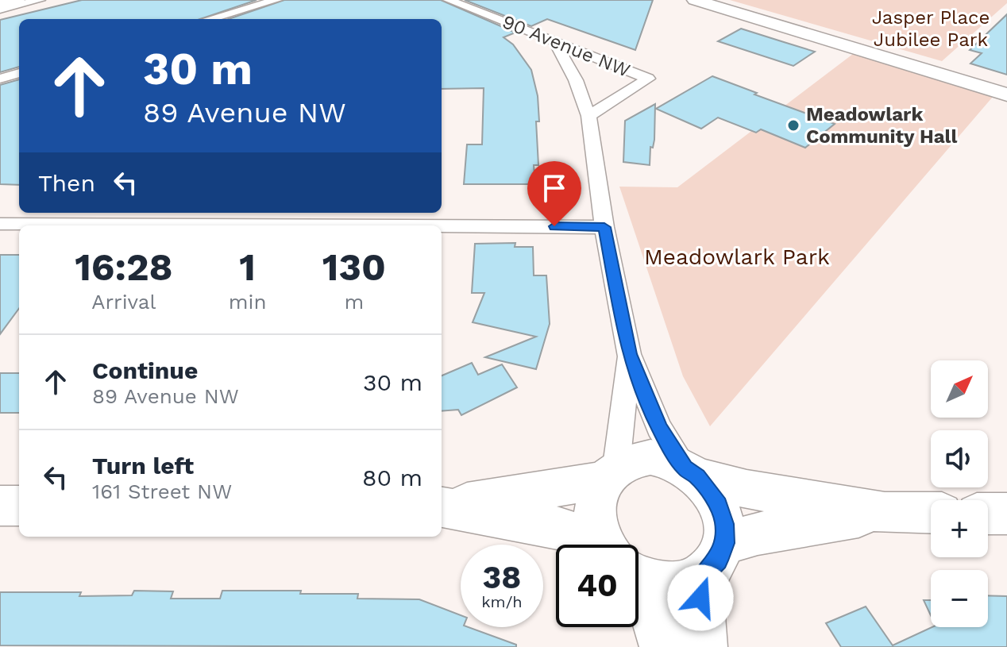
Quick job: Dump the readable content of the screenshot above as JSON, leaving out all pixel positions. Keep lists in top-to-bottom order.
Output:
{
  "streets": {
    "street": ["90 Avenue NW"]
  },
  "parks": ["Jasper Place Jubilee Park", "Meadowlark Park"],
  "places": ["Meadowlark Community Hall"],
  "north": "top right",
  "page": {
    "turn": ["30 m", "89 Avenue NW"],
    "then": "Then",
    "eta": [
      "16:28",
      "Arrival",
      "1",
      "min",
      "130",
      "m"
    ],
    "list": [
      {
        "name": "Continue",
        "note": "89 Avenue NW",
        "value": "30 m"
      },
      {
        "name": "Turn left",
        "note": "161 Street NW",
        "value": "80 m"
      }
    ],
    "map_buttons": ["+", "−"],
    "speed": "38 km/h",
    "limit": "40"
  }
}
